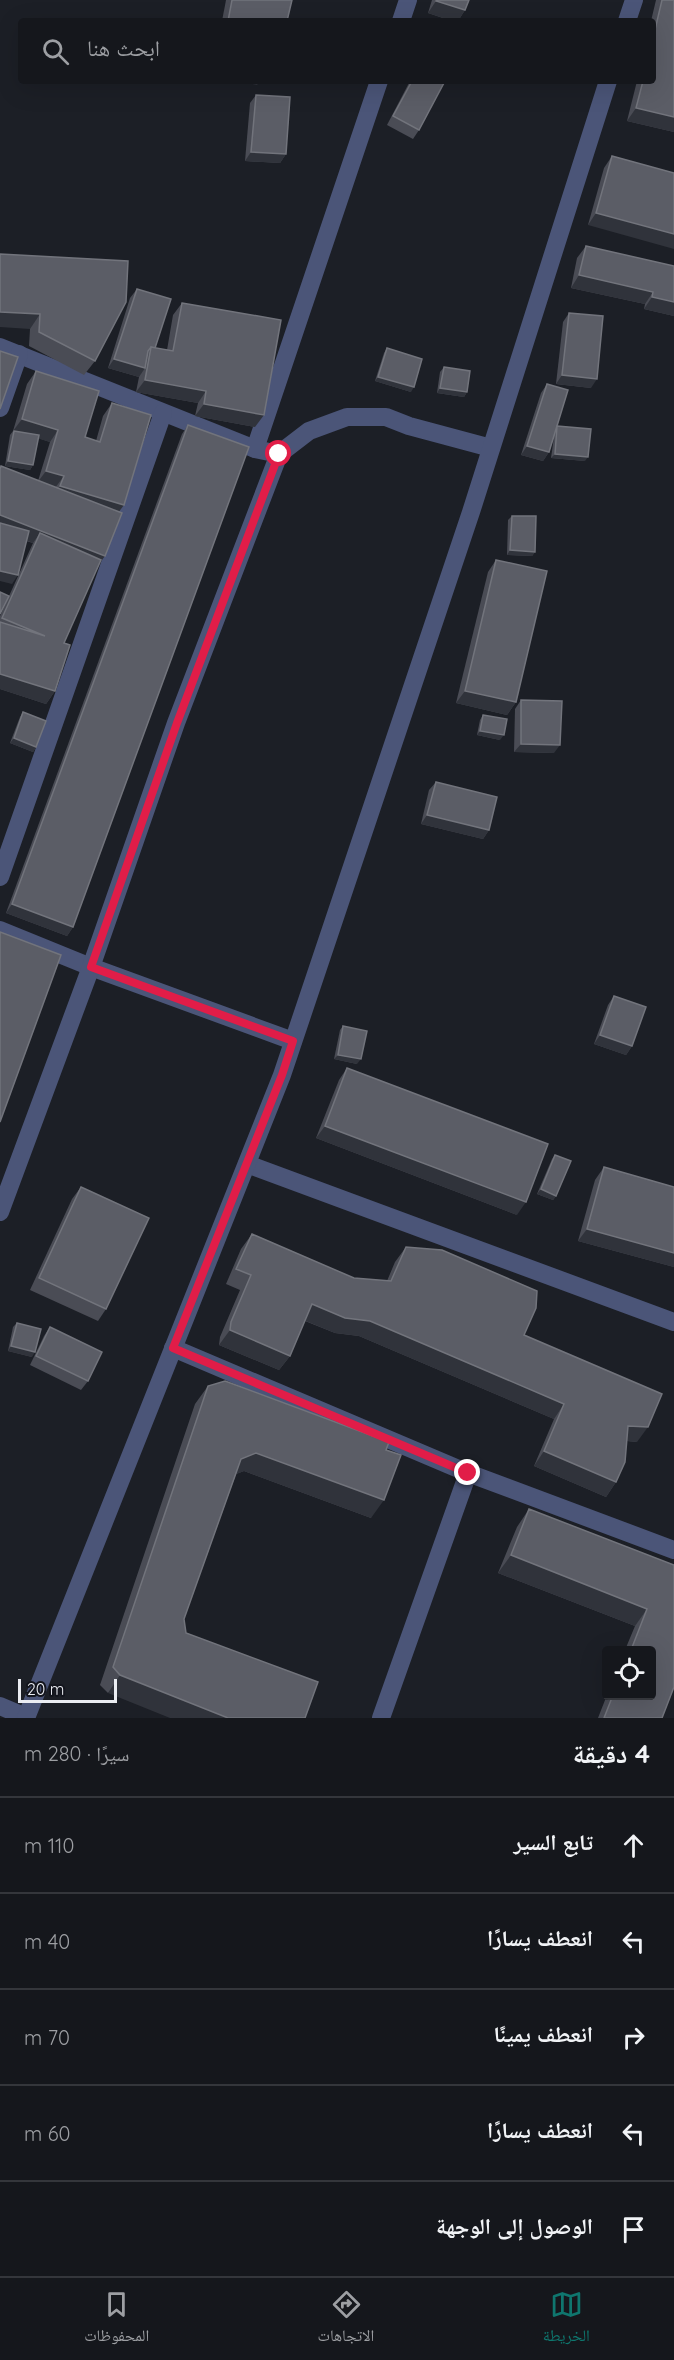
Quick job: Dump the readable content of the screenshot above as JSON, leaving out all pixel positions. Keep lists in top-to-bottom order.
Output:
{
  "scale_bar": "20 m",
  "page": {
    "search": "ابحث هنا",
    "scale": "20 m",
    "heading": ["4 دقيقة", "سيرًا · 280 m"],
    "list": [
      ["تابع السير", "110 m"],
      ["انعطف يسارًا", "40 m"],
      ["انعطف يمينًا", "70 m"],
      ["انعطف يسارًا", "60 m"],
      "الوصول إلى الوجهة"
    ],
    "nav": ["الخريطة", "الاتجاهات", "المحفوظات"]
  }
}
